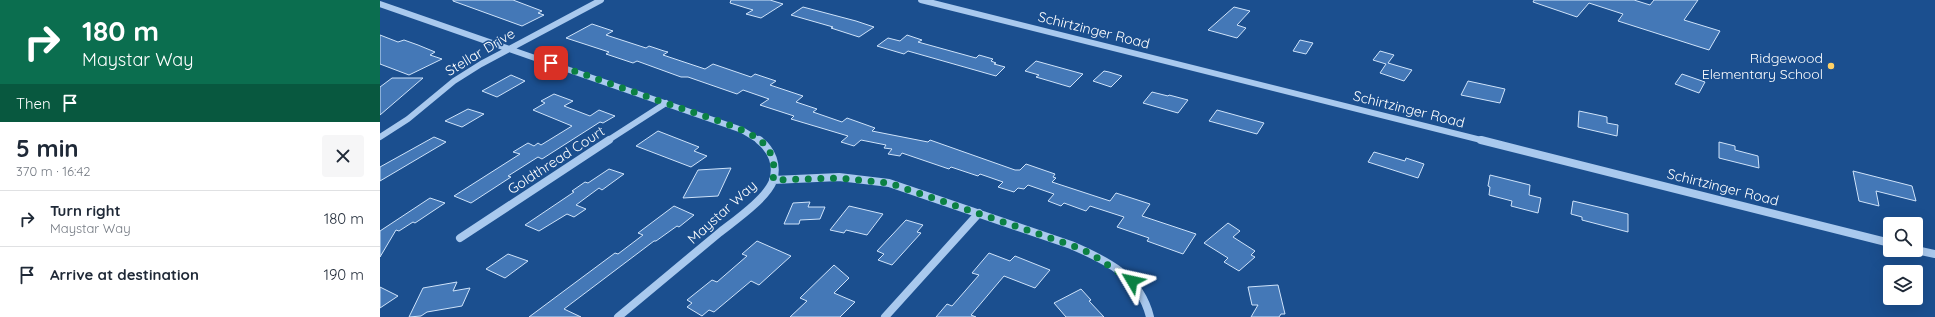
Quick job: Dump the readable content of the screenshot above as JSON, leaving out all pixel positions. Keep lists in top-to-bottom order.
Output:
{
  "streets": {
    "street": [
      "Schirtzinger Road",
      "Stellar Drive",
      "Goldthread Court",
      "Maystar Way"
    ]
  },
  "crossings": [
    ["Stellar Drive", "Maystar Way"],
    ["Goldthread Court", "Maystar Way"]
  ],
  "places": ["Ridgewood Elementary School"],
  "page": {
    "turn": ["180 m", "Maystar Way"],
    "then": "Then",
    "heading": ["5 min", "370 m · 16:42"],
    "list": [
      {
        "name": "Turn right",
        "note": "Maystar Way",
        "value": "180 m"
      },
      {
        "name": "Arrive at destination",
        "value": "190 m"
      }
    ]
  }
}
